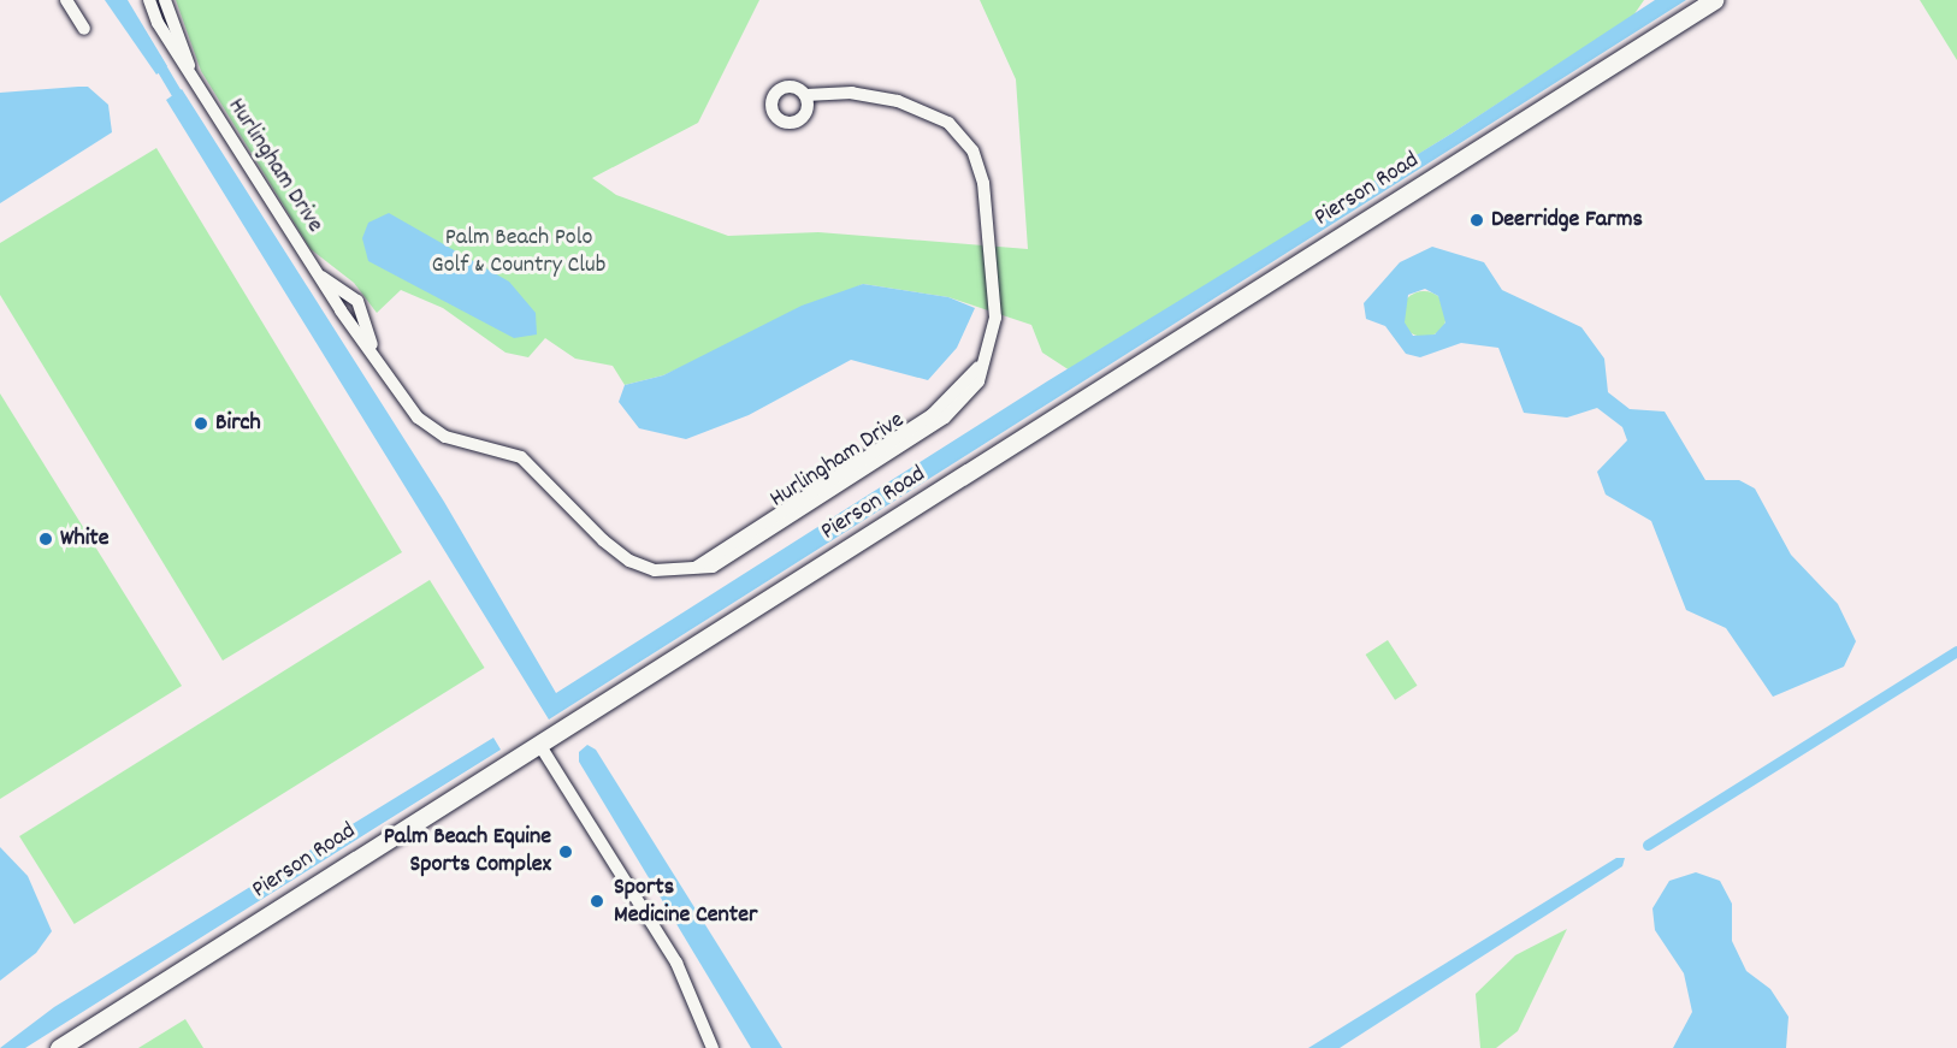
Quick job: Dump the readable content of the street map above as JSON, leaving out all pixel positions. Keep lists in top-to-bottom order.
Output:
{
  "streets": {
    "street": ["Hurlingham Drive", "Pierson Road"]
  },
  "parks": ["Palm Beach Polo Golf & Country Club"],
  "places": [
    "Deerridge Farms",
    "Birch",
    "White",
    "Palm Beach Equine Sports Complex",
    "Sports Medicine Center"
  ]
}
